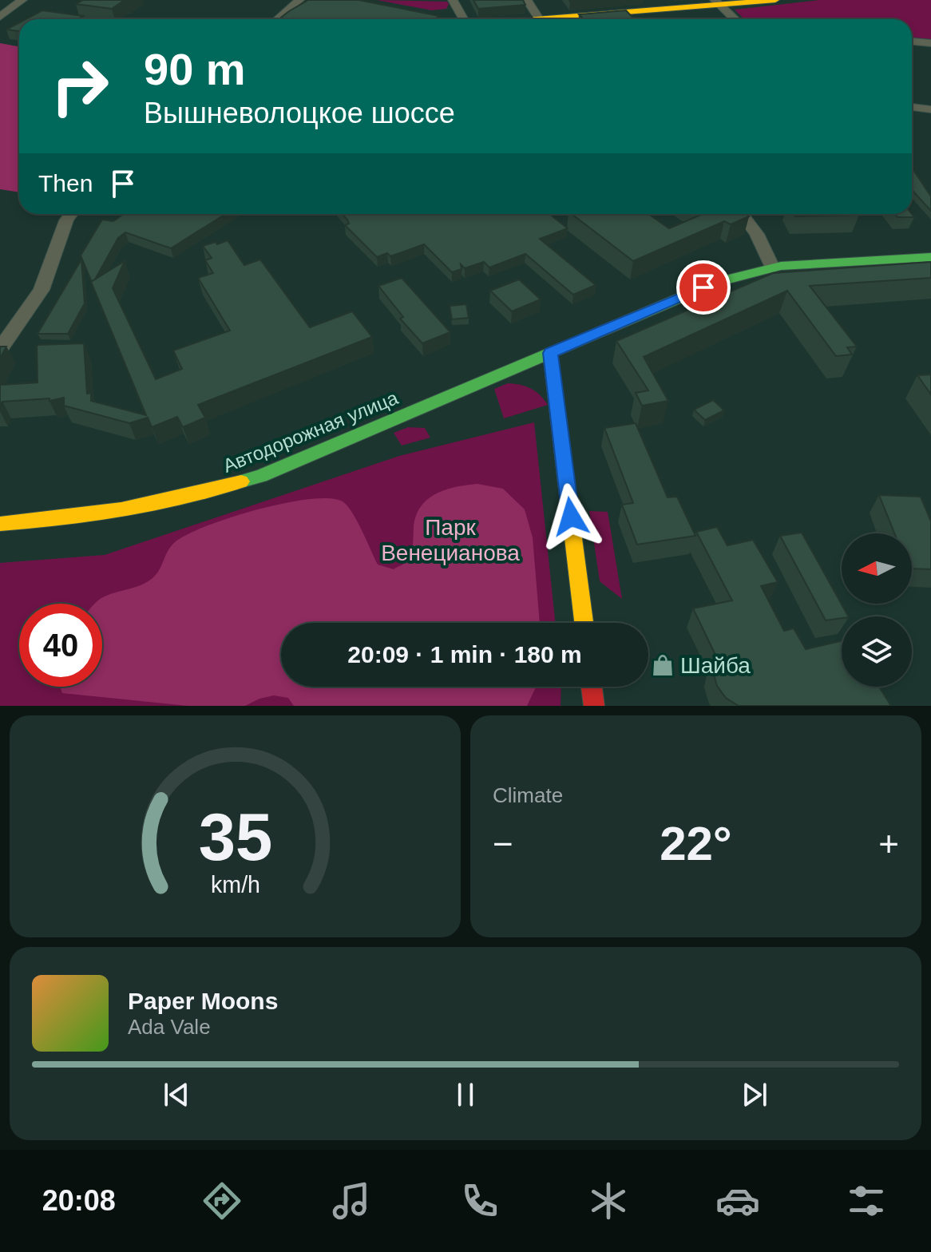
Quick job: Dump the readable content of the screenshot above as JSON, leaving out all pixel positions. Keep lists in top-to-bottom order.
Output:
{
  "streets": {
    "main road": ["Автодорожная улица"]
  },
  "parks": ["Парк Венецианова"],
  "places": {
    "shop": ["Шайба"]
  },
  "north": "left",
  "page": {
    "turn": ["90 m", "Вышневолоцкое шоссе"],
    "then": "Then",
    "limit": "40",
    "trip": "20:09 · 1 min · 180 m",
    "tile": "Climate",
    "heat": ["−", "22°", "+"],
    "song": ["Paper Moons", "Ada Vale"],
    "tabs": "20:08",
    "gauge": ["35", "km/h"]
  }
}
